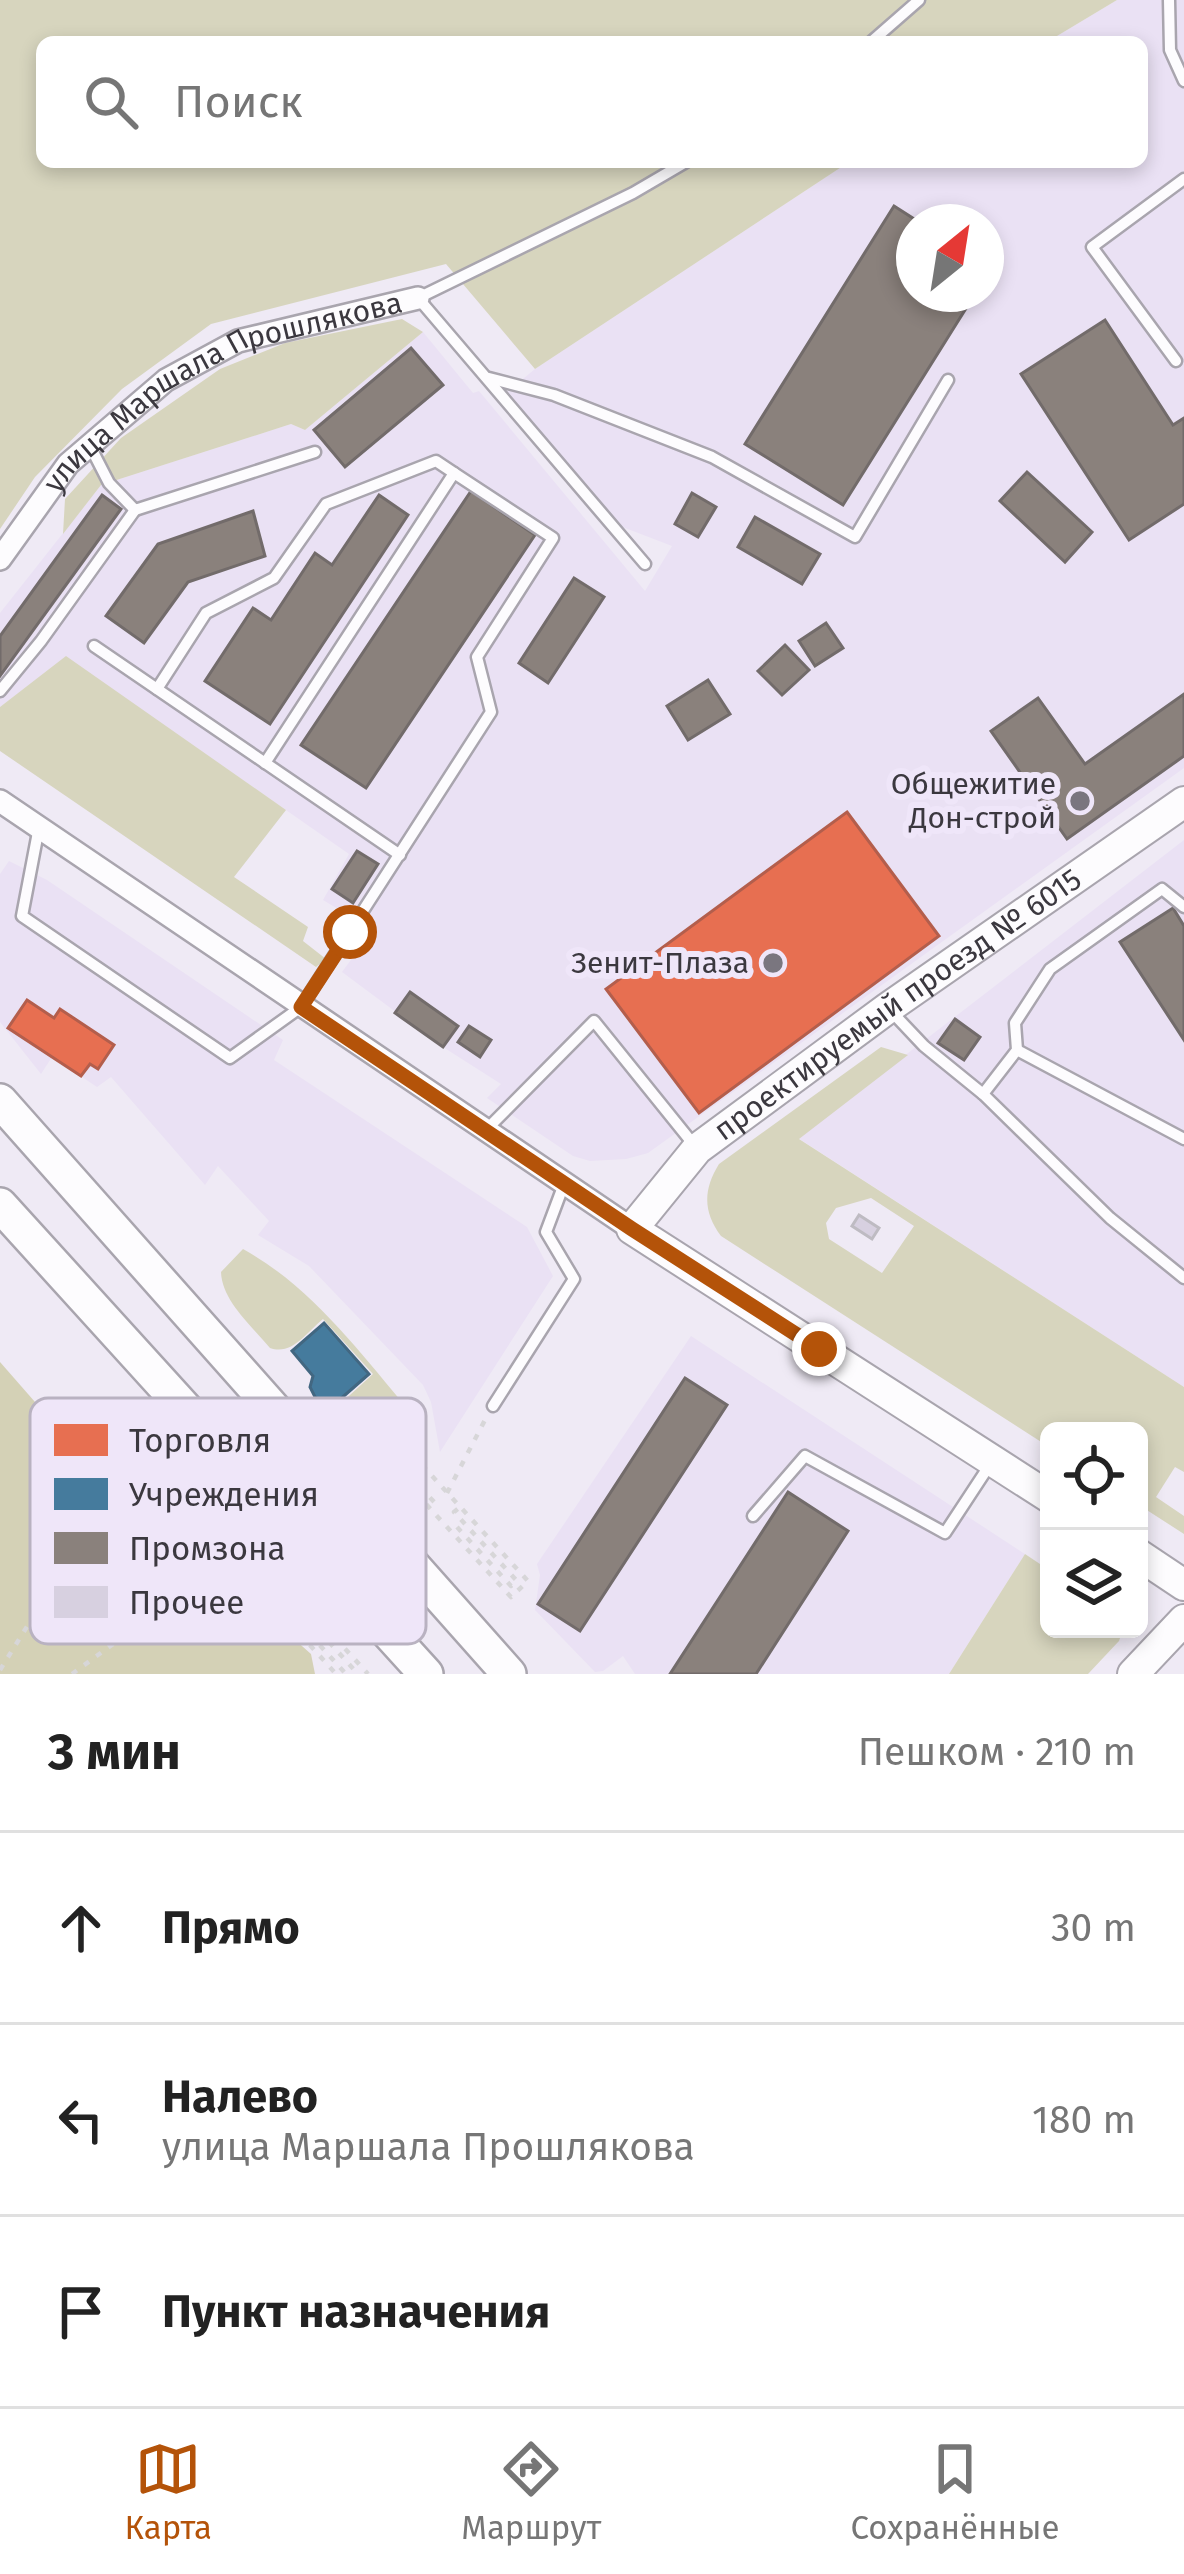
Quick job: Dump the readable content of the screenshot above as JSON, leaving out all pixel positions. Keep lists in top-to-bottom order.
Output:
{
  "streets": {
    "street": ["улица Маршала Прошлякова", "проектируемый проезд № 6015"]
  },
  "places": ["Общежитие Дон-строй", "Зенит-Плаза"],
  "legend": [
    "Торговля",
    "Учреждения",
    "Промзона",
    "Прочее"
  ],
  "north": "top right",
  "page": {
    "search": "Поиск",
    "heading": ["3 мин", "Пешком · 210 m"],
    "list": [
      ["Прямо", "30 m"],
      ["Налево", "улица Маршала Прошлякова", "180 m"],
      "Пункт назначения"
    ],
    "nav": ["Карта", "Маршрут", "Сохранённые"]
  }
}
